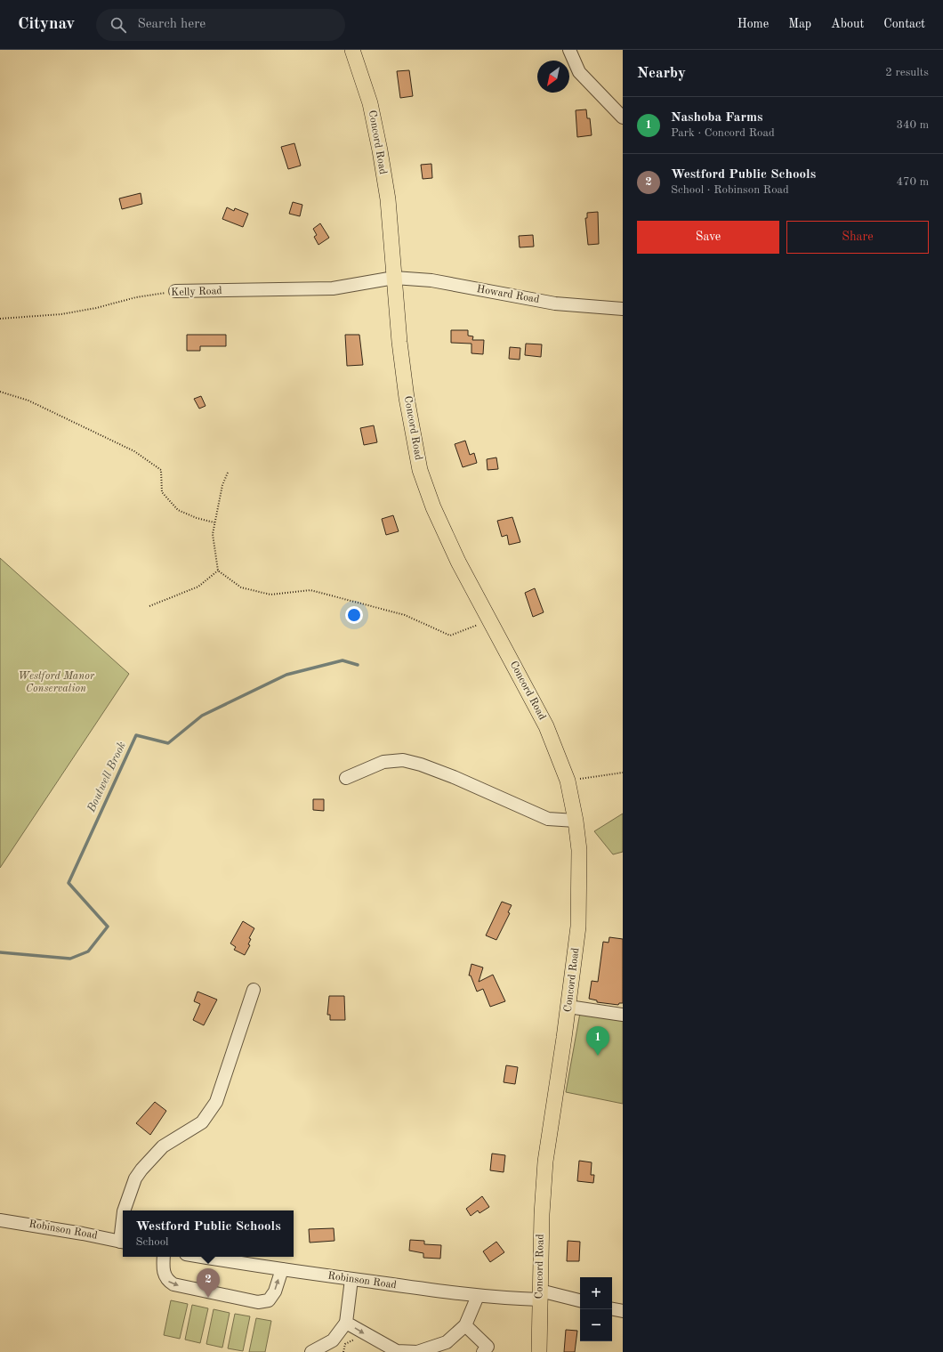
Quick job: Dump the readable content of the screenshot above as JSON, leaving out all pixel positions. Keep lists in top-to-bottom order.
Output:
{
  "streets": {
    "main road": ["Concord Road"],
    "street": ["Kelly Road", "Howard Road", "Robinson Road"]
  },
  "crossings": [
    ["Concord Road", "Kelly Road"],
    ["Concord Road", "Howard Road"],
    ["Concord Road", "Robinson Road"],
    ["Kelly Road", "Howard Road"]
  ],
  "water": ["Boutwell Brook"],
  "parks": ["Westford Manor Conservation"],
  "north": "bottom left",
  "page": {
    "header": "Citynav",
    "search": "Search here",
    "nav": [
      "Home",
      "Map",
      "About",
      "Contact"
    ],
    "heading": ["Nearby", "2 results"],
    "list": [
      {
        "mark": "1",
        "name": "Nashoba Farms",
        "note": "Park · Concord Road",
        "value": "340 m"
      },
      {
        "mark": "2",
        "name": "Westford Public Schools",
        "note": "School · Robinson Road",
        "value": "470 m"
      }
    ],
    "buttons": ["Save", "Share"],
    "pins": ["1", "2"],
    "popup": ["Westford Public Schools", "School"],
    "map_buttons": ["+", "−"]
  }
}
